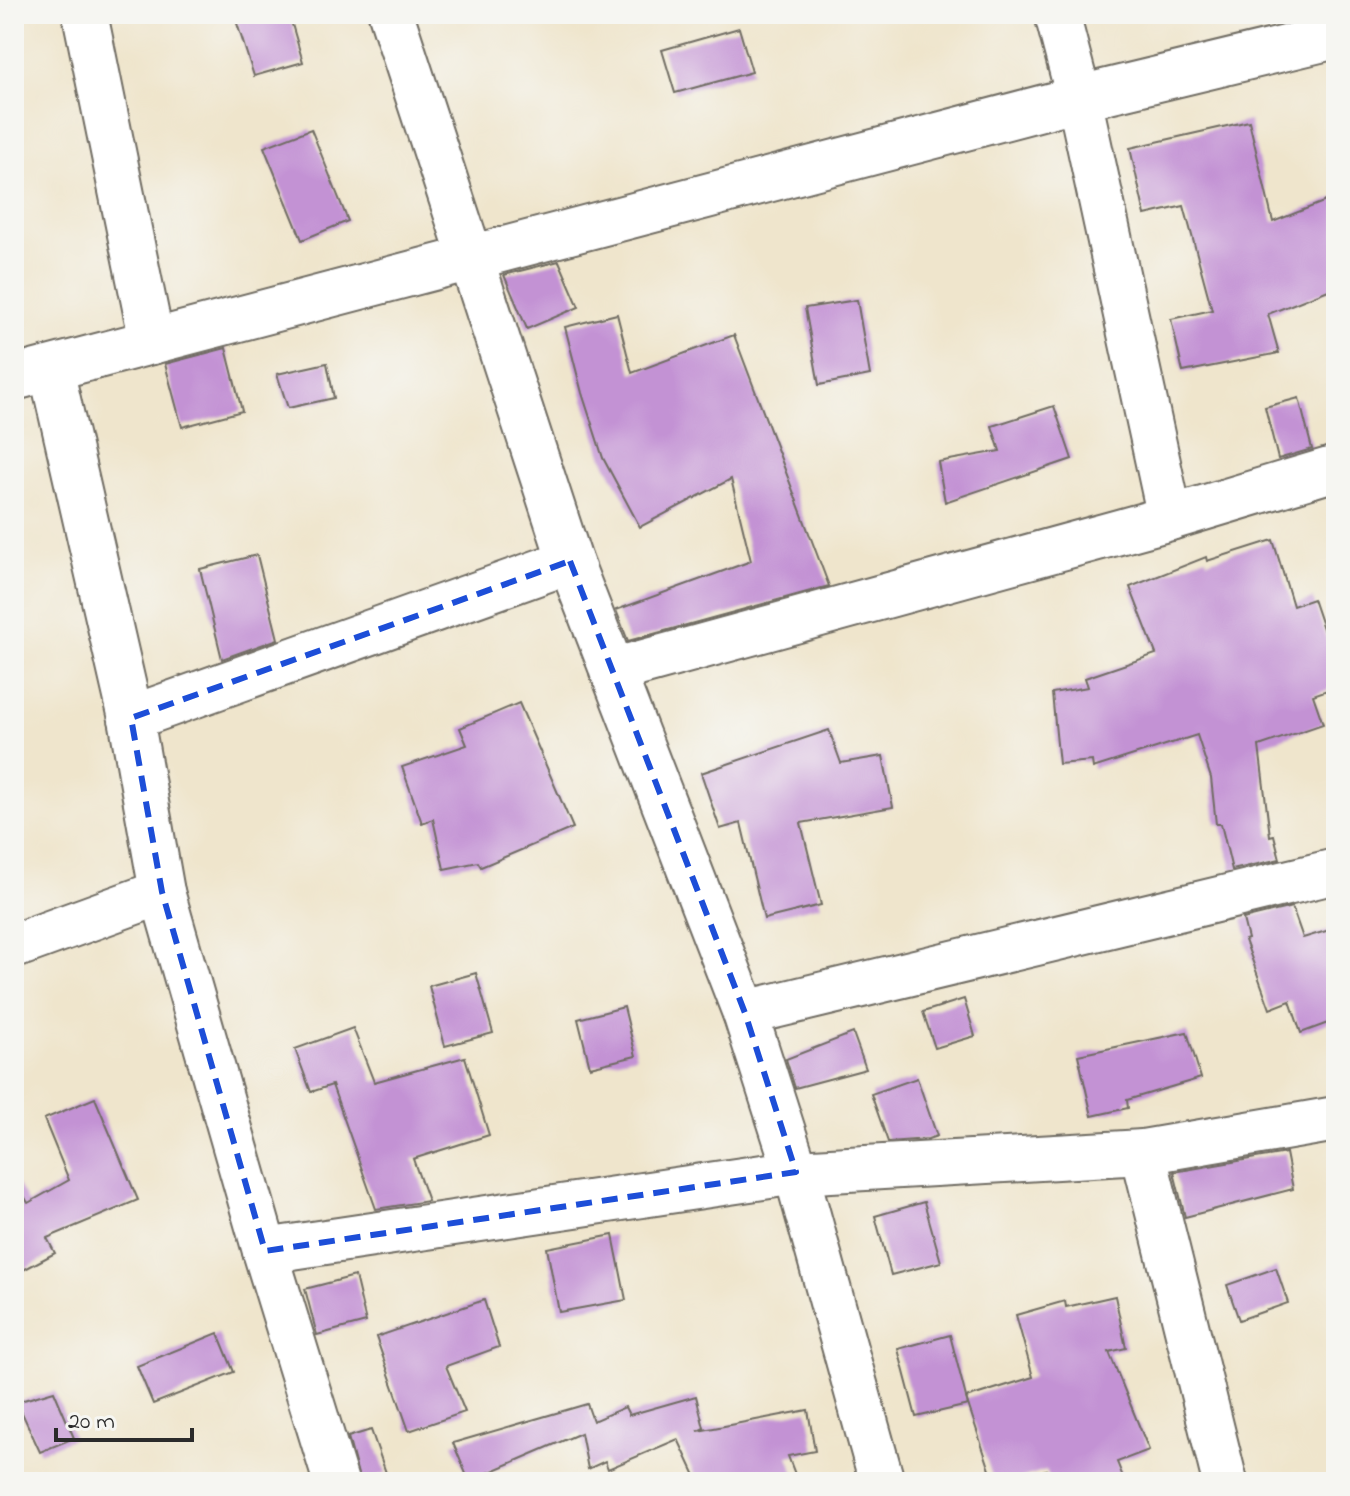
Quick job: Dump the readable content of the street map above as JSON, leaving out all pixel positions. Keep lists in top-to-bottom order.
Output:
{
  "scale_bar": "20 m"
}
